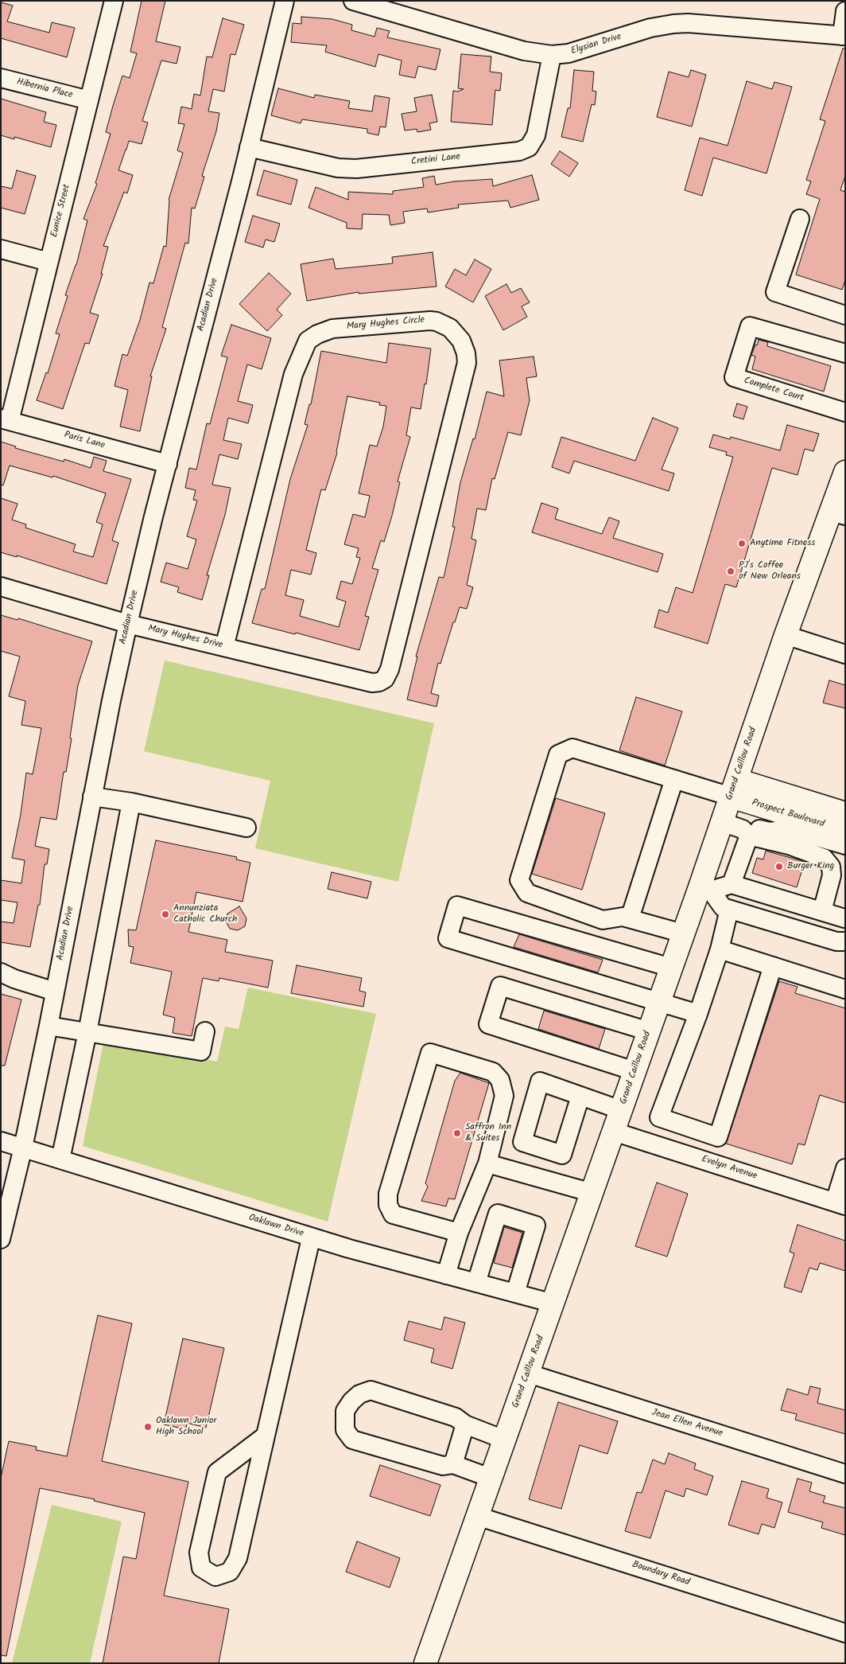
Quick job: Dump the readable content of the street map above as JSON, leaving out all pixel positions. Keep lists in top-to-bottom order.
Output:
{
  "streets": {
    "main road": ["Grand Caillou Road", "Prospect Boulevard"],
    "street": [
      "Elysian Drive",
      "Hibernia Place",
      "Cretini Lane",
      "Eunice Street",
      "Acadian Drive",
      "Mary Hughes Circle",
      "Complete Court",
      "Paris Lane",
      "Mary Hughes Drive",
      "Evelyn Avenue",
      "Oaklawn Drive",
      "Jean Ellen Avenue",
      "Boundary Road"
    ]
  },
  "crossings": [
    ["Elysian Drive", "Cretini Lane"],
    ["Hibernia Place", "Eunice Street"],
    ["Cretini Lane", "Acadian Drive"],
    ["Eunice Street", "Paris Lane"],
    ["Acadian Drive", "Paris Lane"],
    ["Acadian Drive", "Mary Hughes Drive"],
    ["Acadian Drive", "Oaklawn Drive"],
    ["Mary Hughes Circle", "Mary Hughes Drive"],
    ["Grand Caillou Road", "Prospect Boulevard"],
    ["Grand Caillou Road", "Evelyn Avenue"],
    ["Grand Caillou Road", "Oaklawn Drive"],
    ["Grand Caillou Road", "Jean Ellen Avenue"],
    ["Grand Caillou Road", "Boundary Road"]
  ],
  "places": [
    "Anytime Fitness",
    "PJ's Coffee of New Orleans",
    "Burger King",
    "Annunziata Catholic Church",
    "Saffron Inn & Suites",
    "Oaklawn Junior High School"
  ]
}
